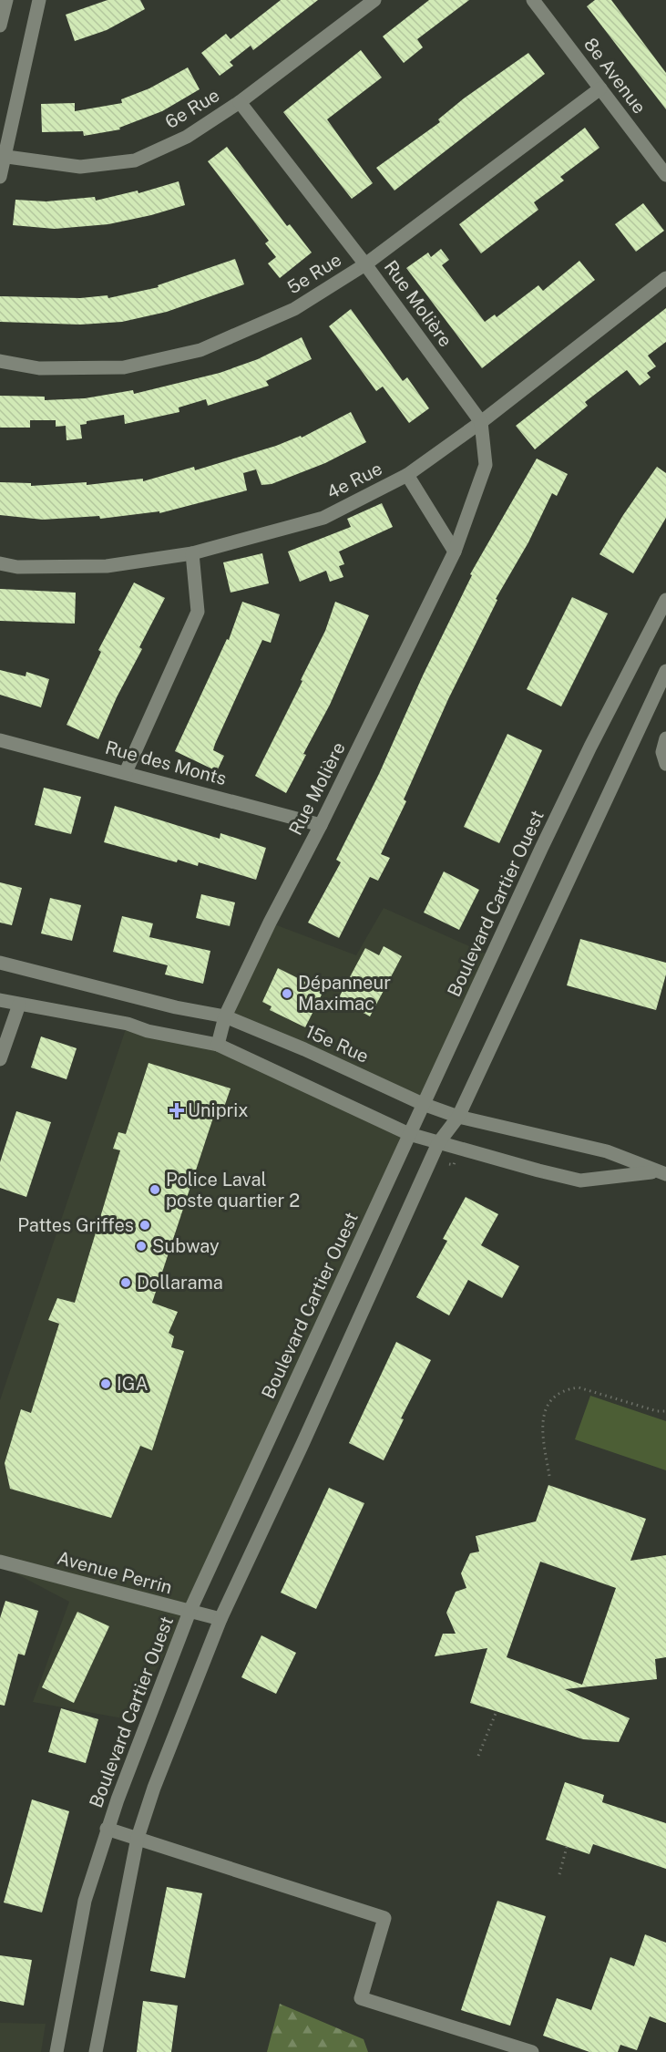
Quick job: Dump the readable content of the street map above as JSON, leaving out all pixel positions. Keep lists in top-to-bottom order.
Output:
{
  "streets": {
    "street": [
      "8e Avenue",
      "6e Rue",
      "5e Rue",
      "Rue Molière",
      "4e Rue",
      "Rue des Monts",
      "Boulevard Cartier Ouest",
      "15e Rue",
      "Avenue Perrin"
    ]
  },
  "crossings": [
    ["8e Avenue", "5e Rue"],
    ["6e Rue", "Rue Molière"],
    ["5e Rue", "Rue Molière"],
    ["Rue Molière", "4e Rue"],
    ["Rue Molière", "Rue des Monts"],
    ["Rue Molière", "15e Rue"],
    ["Boulevard Cartier Ouest", "15e Rue"],
    ["Boulevard Cartier Ouest", "Avenue Perrin"]
  ],
  "places": {
    "other": [
      "Dépanneur Maximac",
      "Police Laval poste quartier 2",
      "Pattes Griffes",
      "Subway",
      "Dollarama",
      "IGA"
    ],
    "health": ["Uniprix"]
  }
}
